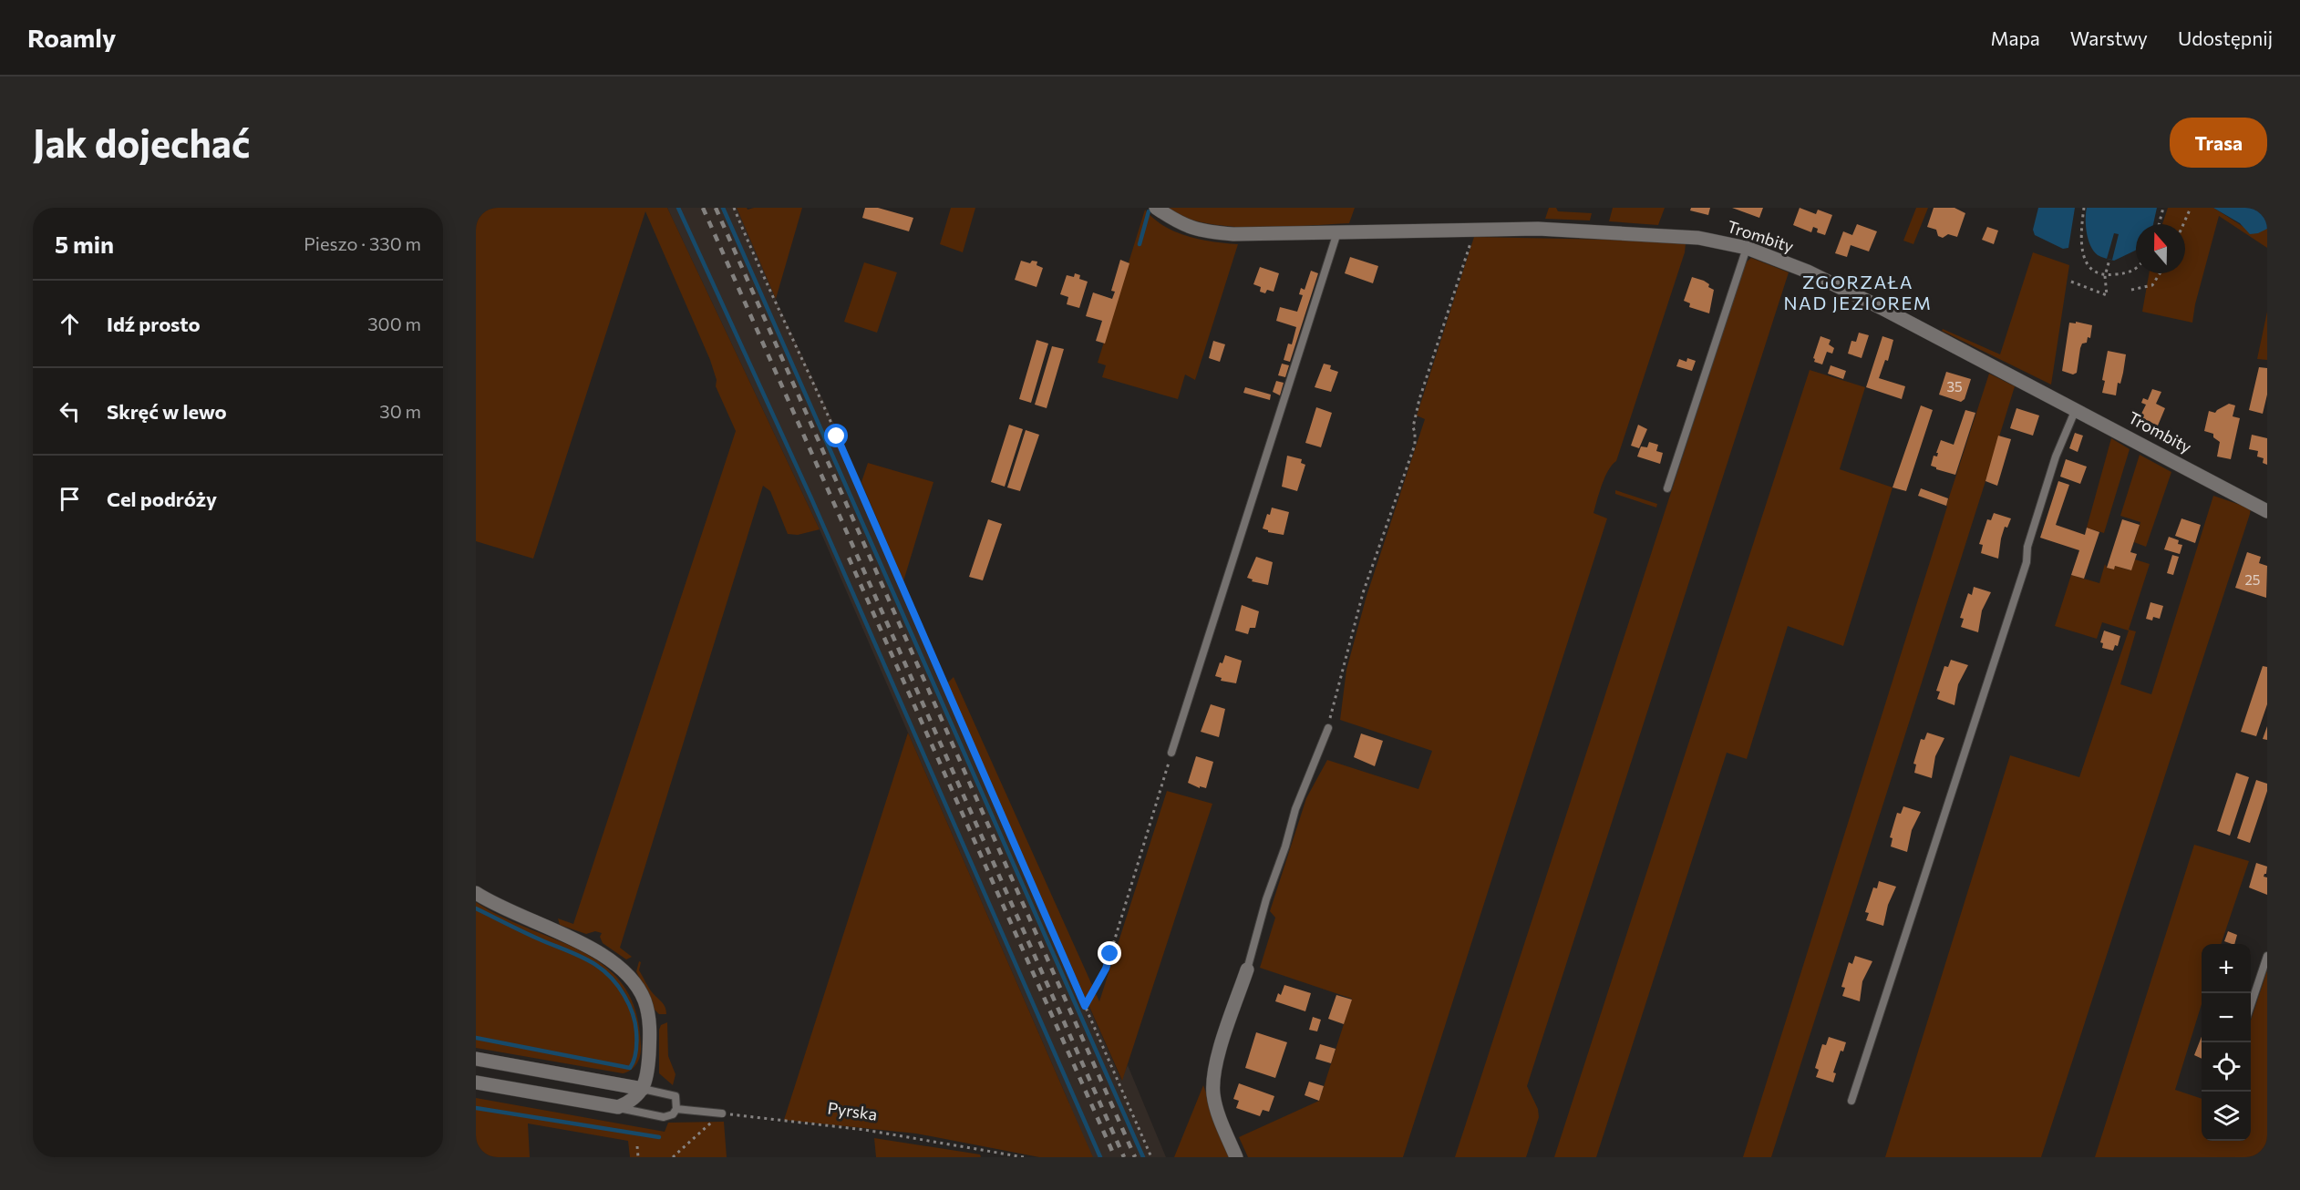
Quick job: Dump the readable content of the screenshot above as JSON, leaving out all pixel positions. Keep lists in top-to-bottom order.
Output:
{
  "streets": {
    "street": ["Trombity"],
    "path": ["Pyrska"]
  },
  "districts": ["ZGORZAŁA NAD JEZIOREM"],
  "house_numbers": ["35", "25"],
  "north": "top",
  "page": {
    "header": "Roamly",
    "nav": ["Mapa", "Warstwy", "Udostępnij"],
    "buttons": "Trasa",
    "title": "Jak dojechać",
    "heading": ["5 min", "Pieszo · 330 m"],
    "list": [
      ["Idź prosto", "300 m"],
      ["Skręć w lewo", "30 m"],
      "Cel podróży"
    ],
    "map_buttons": ["+", "−"]
  }
}
